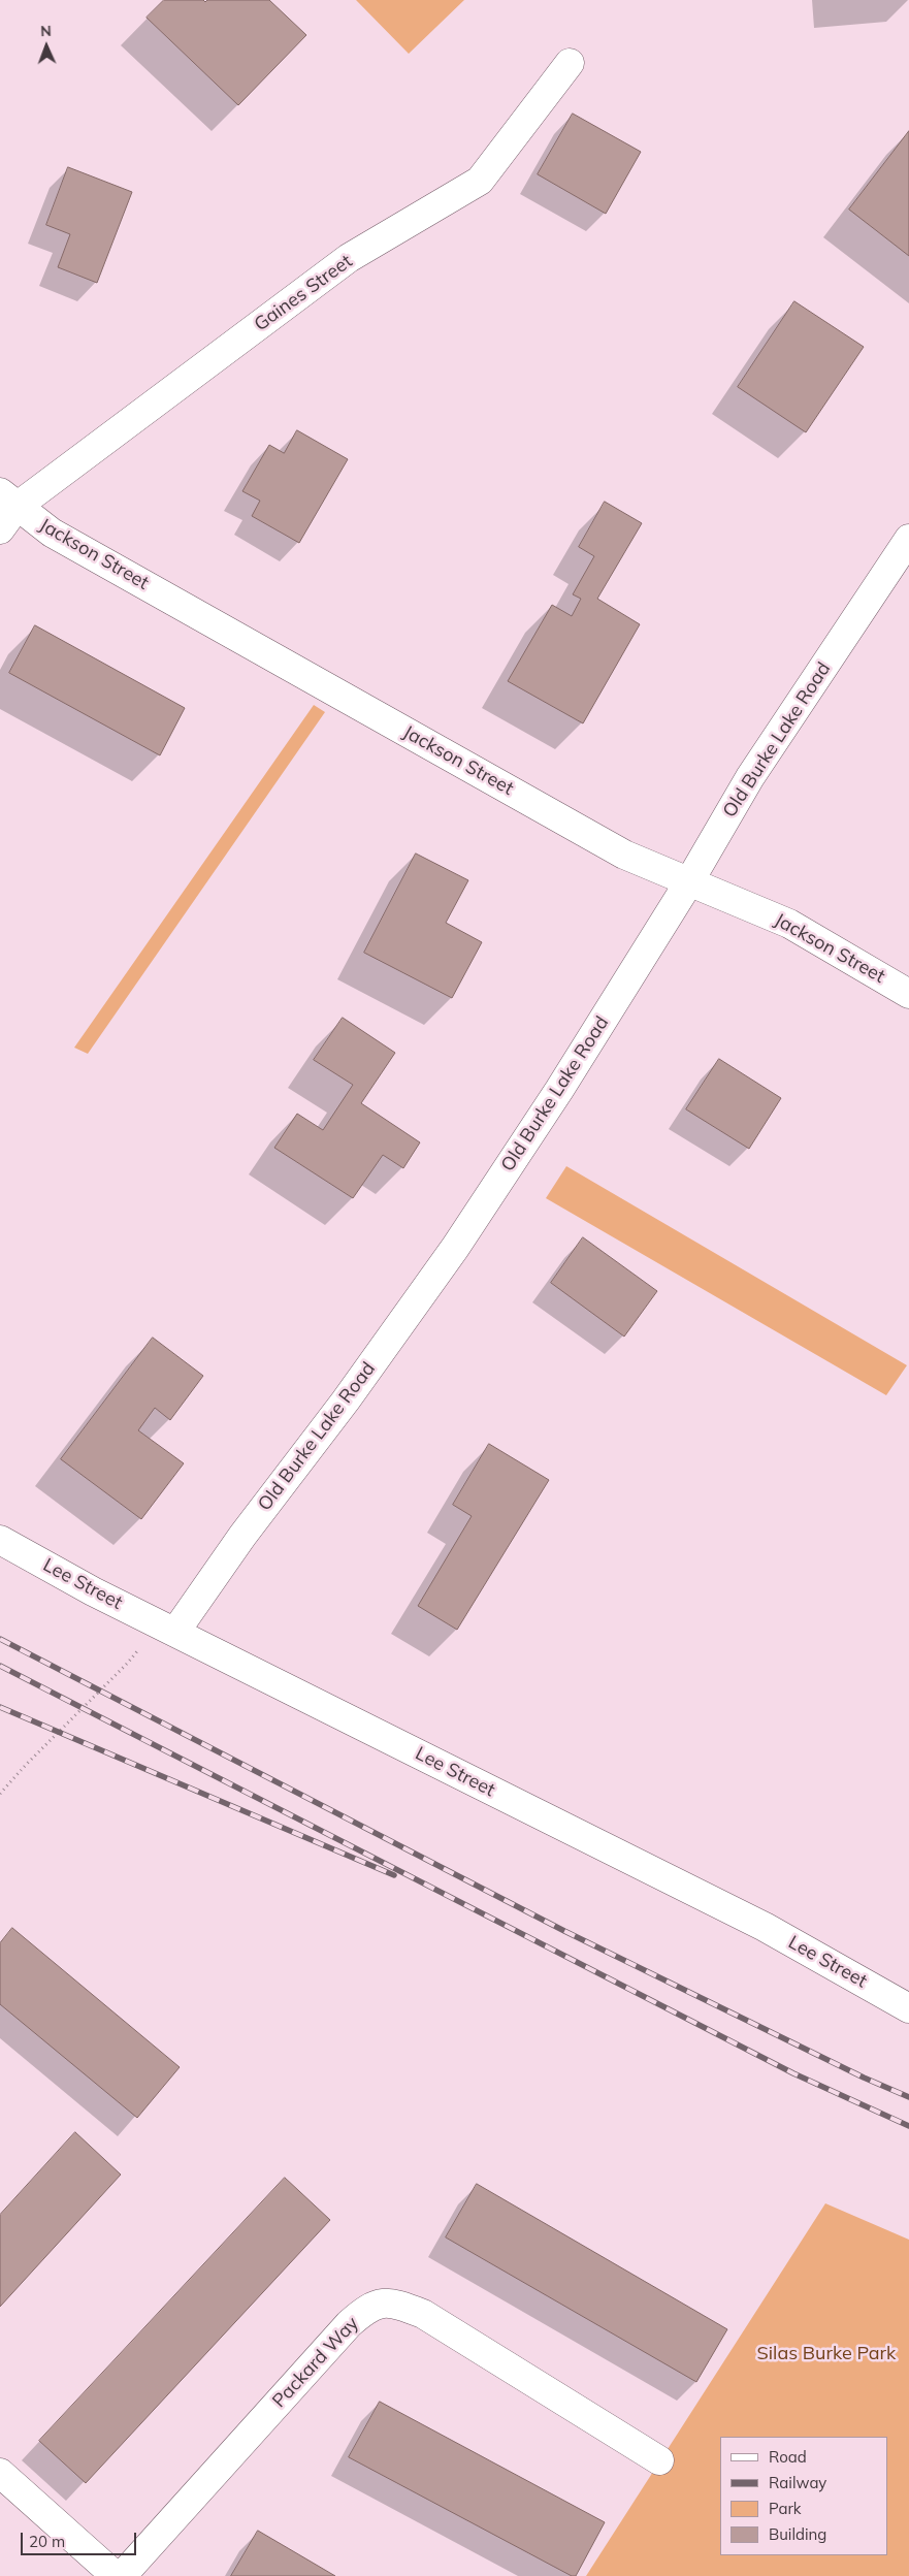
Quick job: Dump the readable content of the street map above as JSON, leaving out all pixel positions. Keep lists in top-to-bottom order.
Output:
{
  "streets": {
    "street": [
      "Gaines Street",
      "Jackson Street",
      "Old Burke Lake Road",
      "Lee Street",
      "Packard Way"
    ]
  },
  "crossings": [
    ["Gaines Street", "Jackson Street"],
    ["Jackson Street", "Old Burke Lake Road"],
    ["Old Burke Lake Road", "Lee Street"]
  ],
  "parks": ["Silas Burke Park"],
  "legend": [
    "Road",
    "Railway",
    "Park",
    "Building"
  ],
  "scale_bar": "20 m",
  "north": "top"
}
